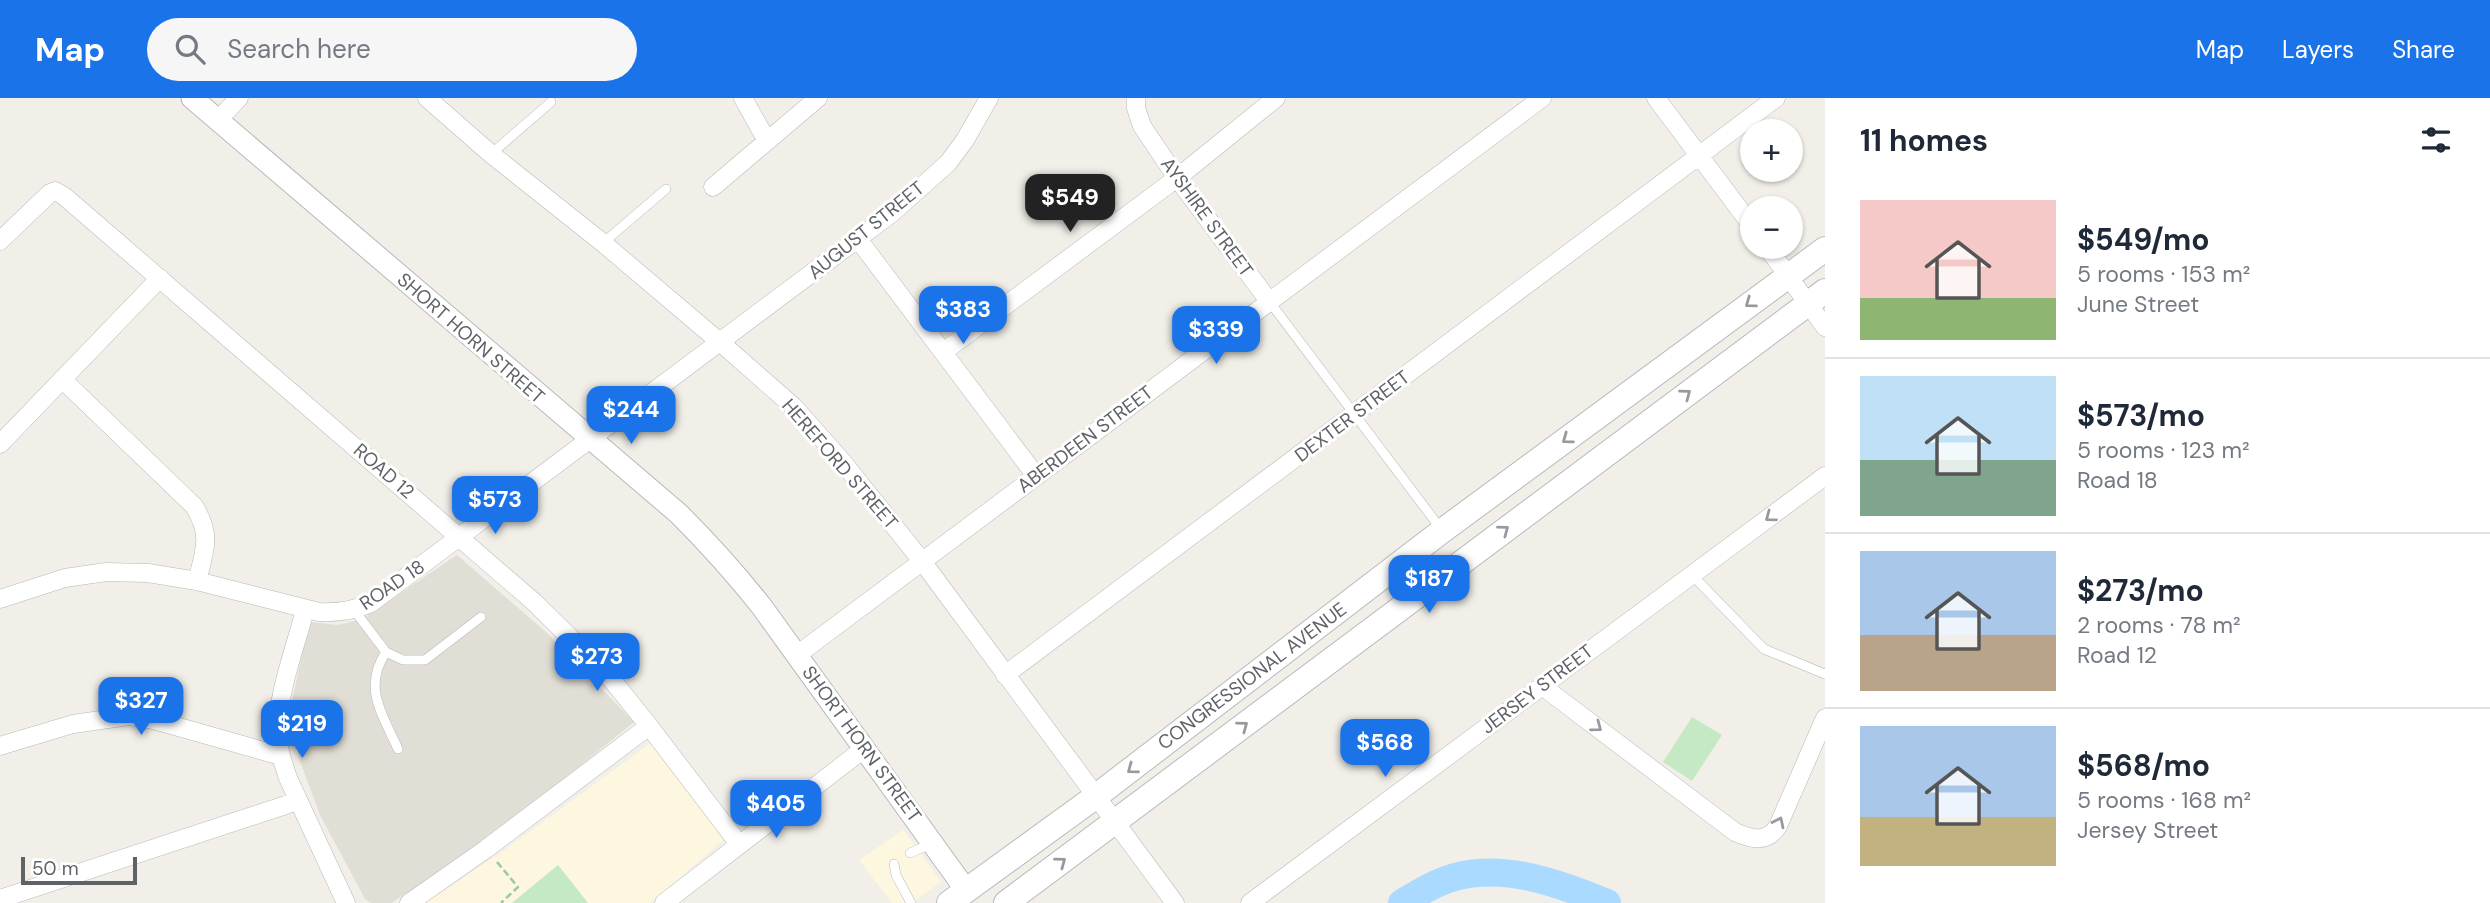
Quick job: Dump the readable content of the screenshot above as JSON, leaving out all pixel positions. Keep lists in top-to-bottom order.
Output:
{
  "streets": {
    "main road": ["CONGRESSIONAL AVENUE"],
    "street": [
      "AYSHIRE STREET",
      "AUGUST STREET",
      "SHORT HORN STREET",
      "DEXTER STREET",
      "ABERDEEN STREET",
      "HEREFORD STREET",
      "ROAD 12",
      "ROAD 18",
      "JERSEY STREET"
    ]
  },
  "crossings": [
    ["AYSHIRE STREET", "DEXTER STREET"],
    ["AYSHIRE STREET", "ABERDEEN STREET"],
    ["AYSHIRE STREET", "CONGRESSIONAL AVENUE"],
    ["AUGUST STREET", "HEREFORD STREET"],
    ["AUGUST STREET", "ROAD 18"],
    ["SHORT HORN STREET", "ABERDEEN STREET"],
    ["SHORT HORN STREET", "ROAD 18"],
    ["SHORT HORN STREET", "CONGRESSIONAL AVENUE"],
    ["DEXTER STREET", "HEREFORD STREET"],
    ["ABERDEEN STREET", "HEREFORD STREET"],
    ["HEREFORD STREET", "ROAD 18"],
    ["HEREFORD STREET", "CONGRESSIONAL AVENUE"],
    ["ROAD 12", "ROAD 18"]
  ],
  "scale_bar": "50 m",
  "page": {
    "header": "Map",
    "search": "Search here",
    "nav": ["Map", "Layers", "Share"],
    "heading": "11 homes",
    "map_buttons": ["+", "−"],
    "price": [
      "$549",
      "$383",
      "$339",
      "$244",
      "$573",
      "$187",
      "$273",
      "$327",
      "$219",
      "$568",
      "$405"
    ],
    "list": [
      {
        "name": "$549/mo",
        "note": "5 rooms · 153 m² · June Street"
      },
      {
        "name": "$573/mo",
        "note": "5 rooms · 123 m² · Road 18"
      },
      {
        "name": "$273/mo",
        "note": "2 rooms · 78 m² · Road 12"
      },
      {
        "name": "$568/mo",
        "note": "5 rooms · 168 m² · Jersey Street"
      }
    ],
    "scale": "50 m"
  }
}
